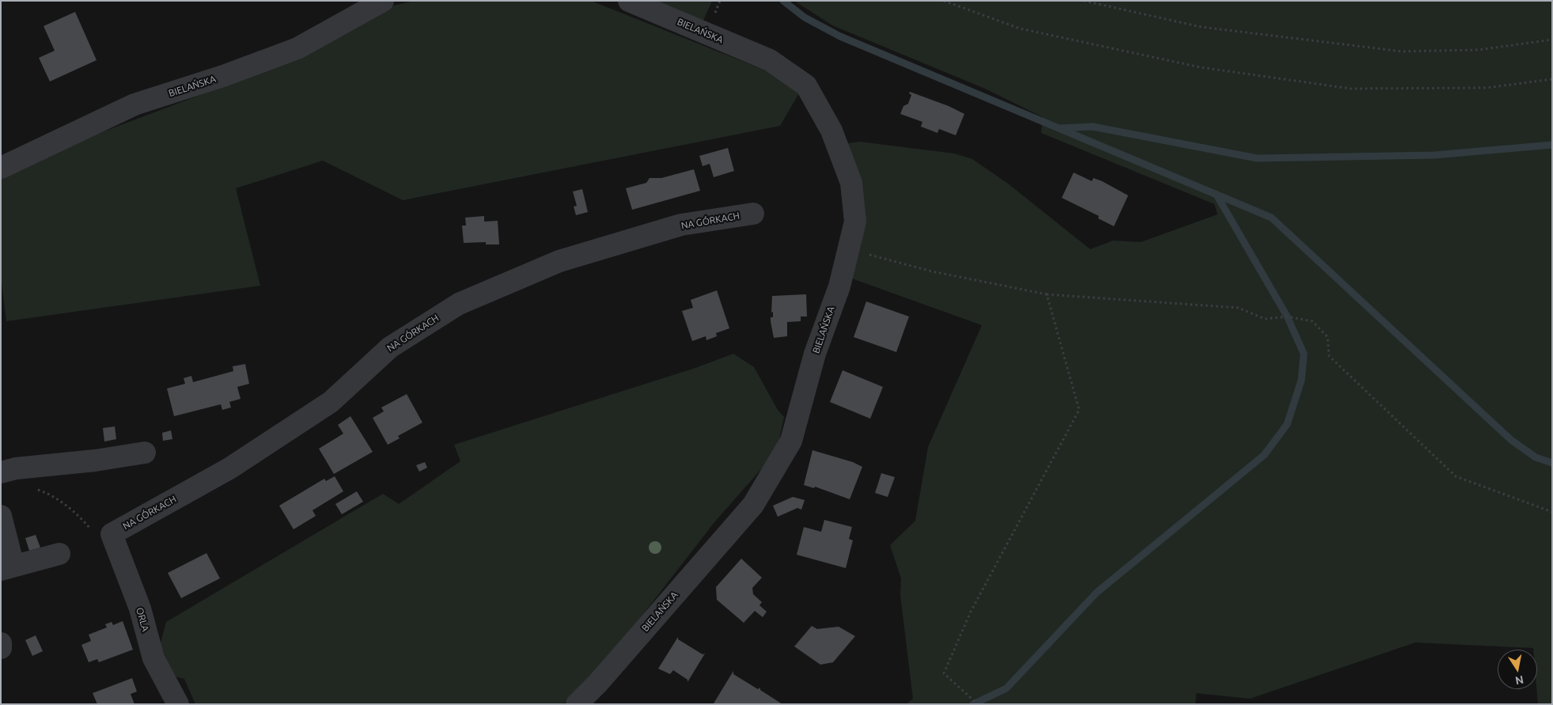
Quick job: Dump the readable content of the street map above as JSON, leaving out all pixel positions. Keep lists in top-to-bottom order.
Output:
{
  "streets": {
    "street": ["BIELAŃSKA", "NA GÓRKACH", "ORLA"]
  },
  "crossings": [
    ["NA GÓRKACH", "ORLA"]
  ],
  "north": "bottom"
}
